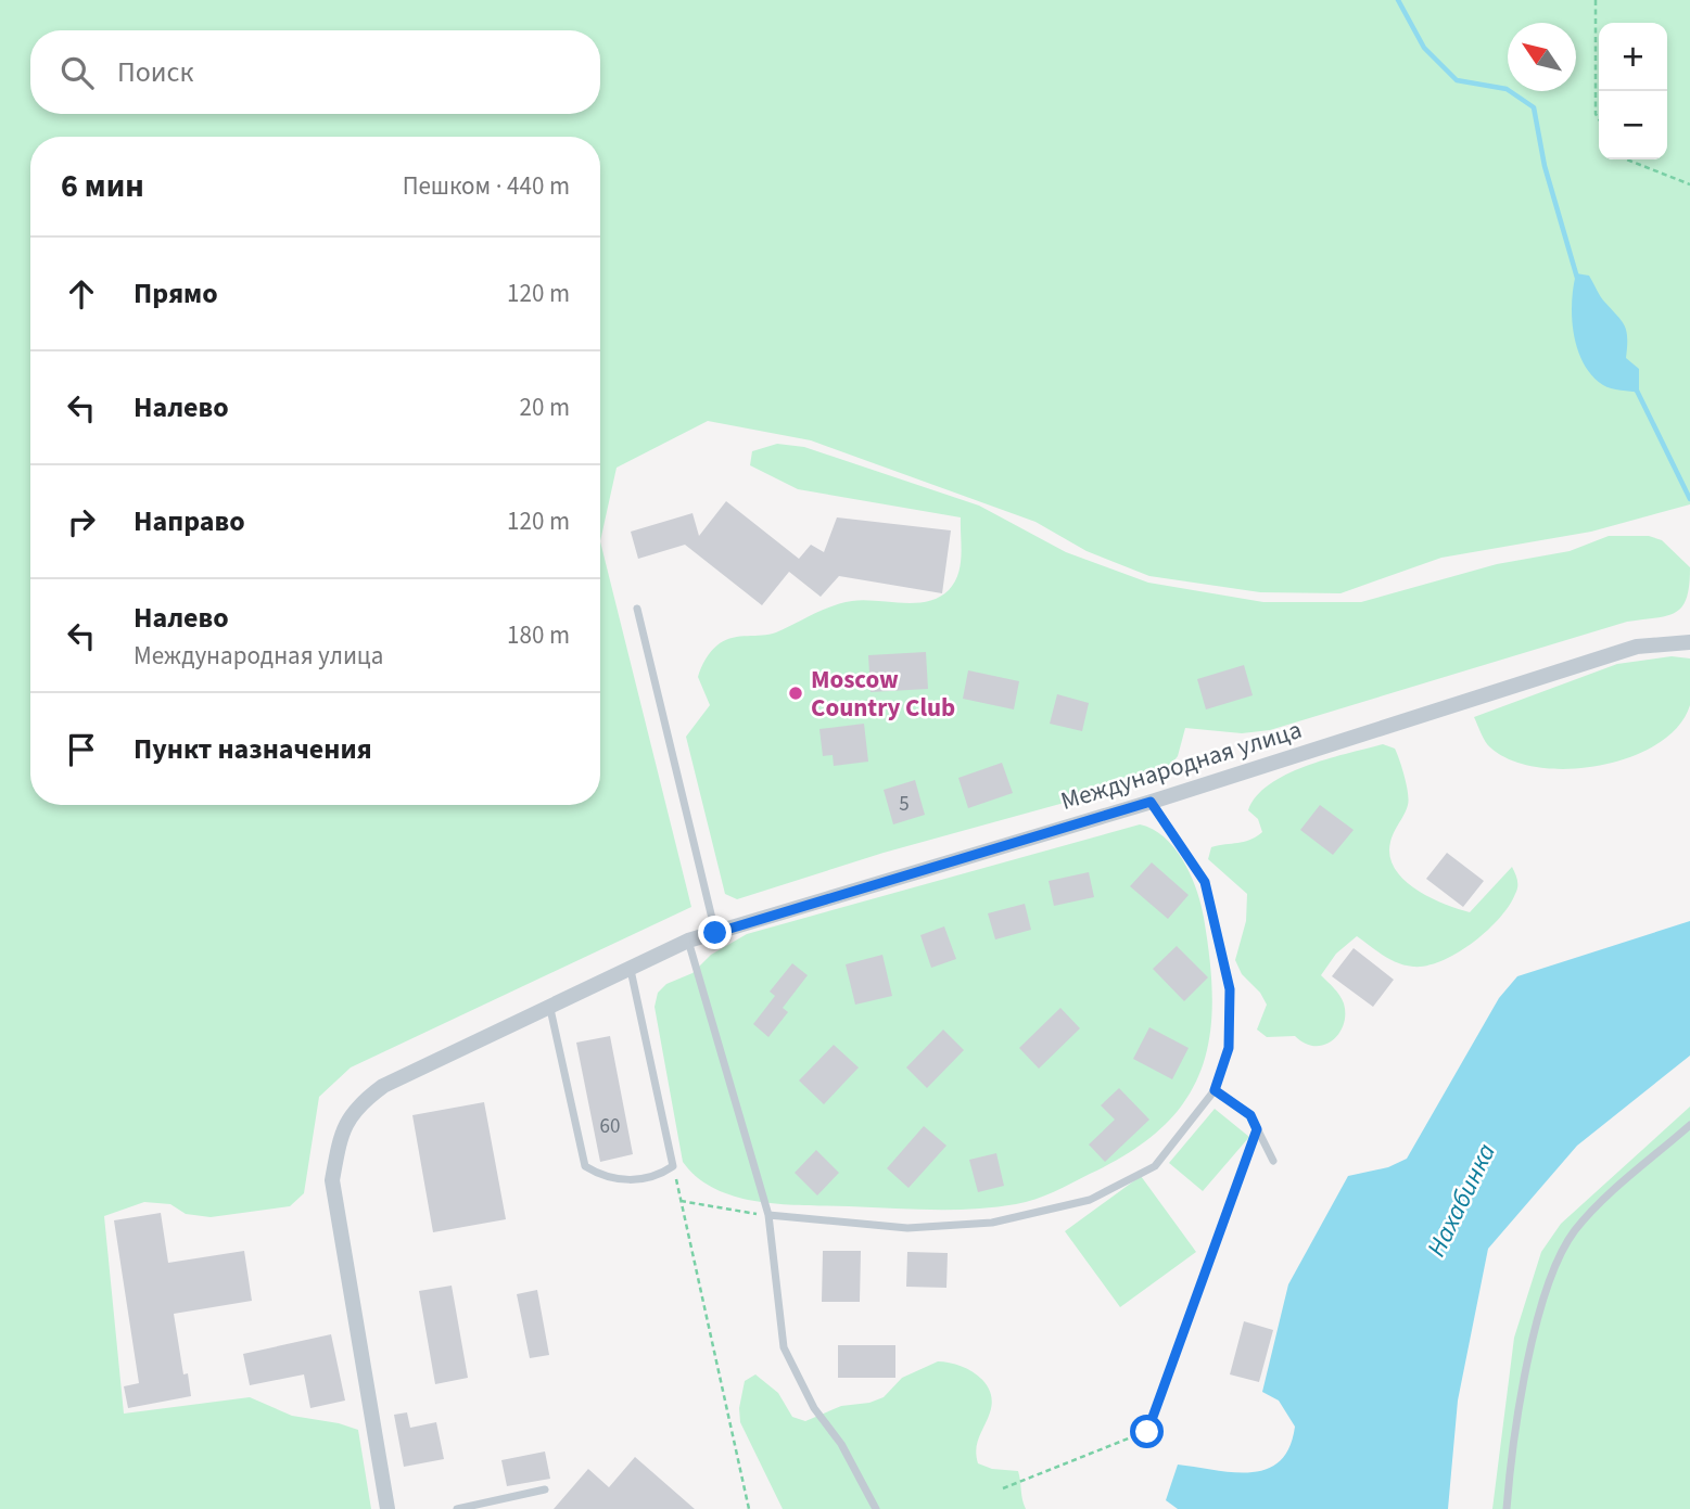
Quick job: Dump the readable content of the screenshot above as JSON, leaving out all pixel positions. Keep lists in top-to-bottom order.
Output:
{
  "streets": {
    "street": ["Международная улица"]
  },
  "water": ["Нахабинка"],
  "places": ["Moscow Country Club"],
  "house_numbers": ["5", "60"],
  "north": "top left",
  "page": {
    "map_buttons": ["+", "−"],
    "search": "Поиск",
    "heading": ["6 мин", "Пешком · 440 m"],
    "list": [
      ["Прямо", "120 m"],
      ["Налево", "20 m"],
      ["Направо", "120 m"],
      ["Налево", "Международная улица", "180 m"],
      "Пункт назначения"
    ]
  }
}
